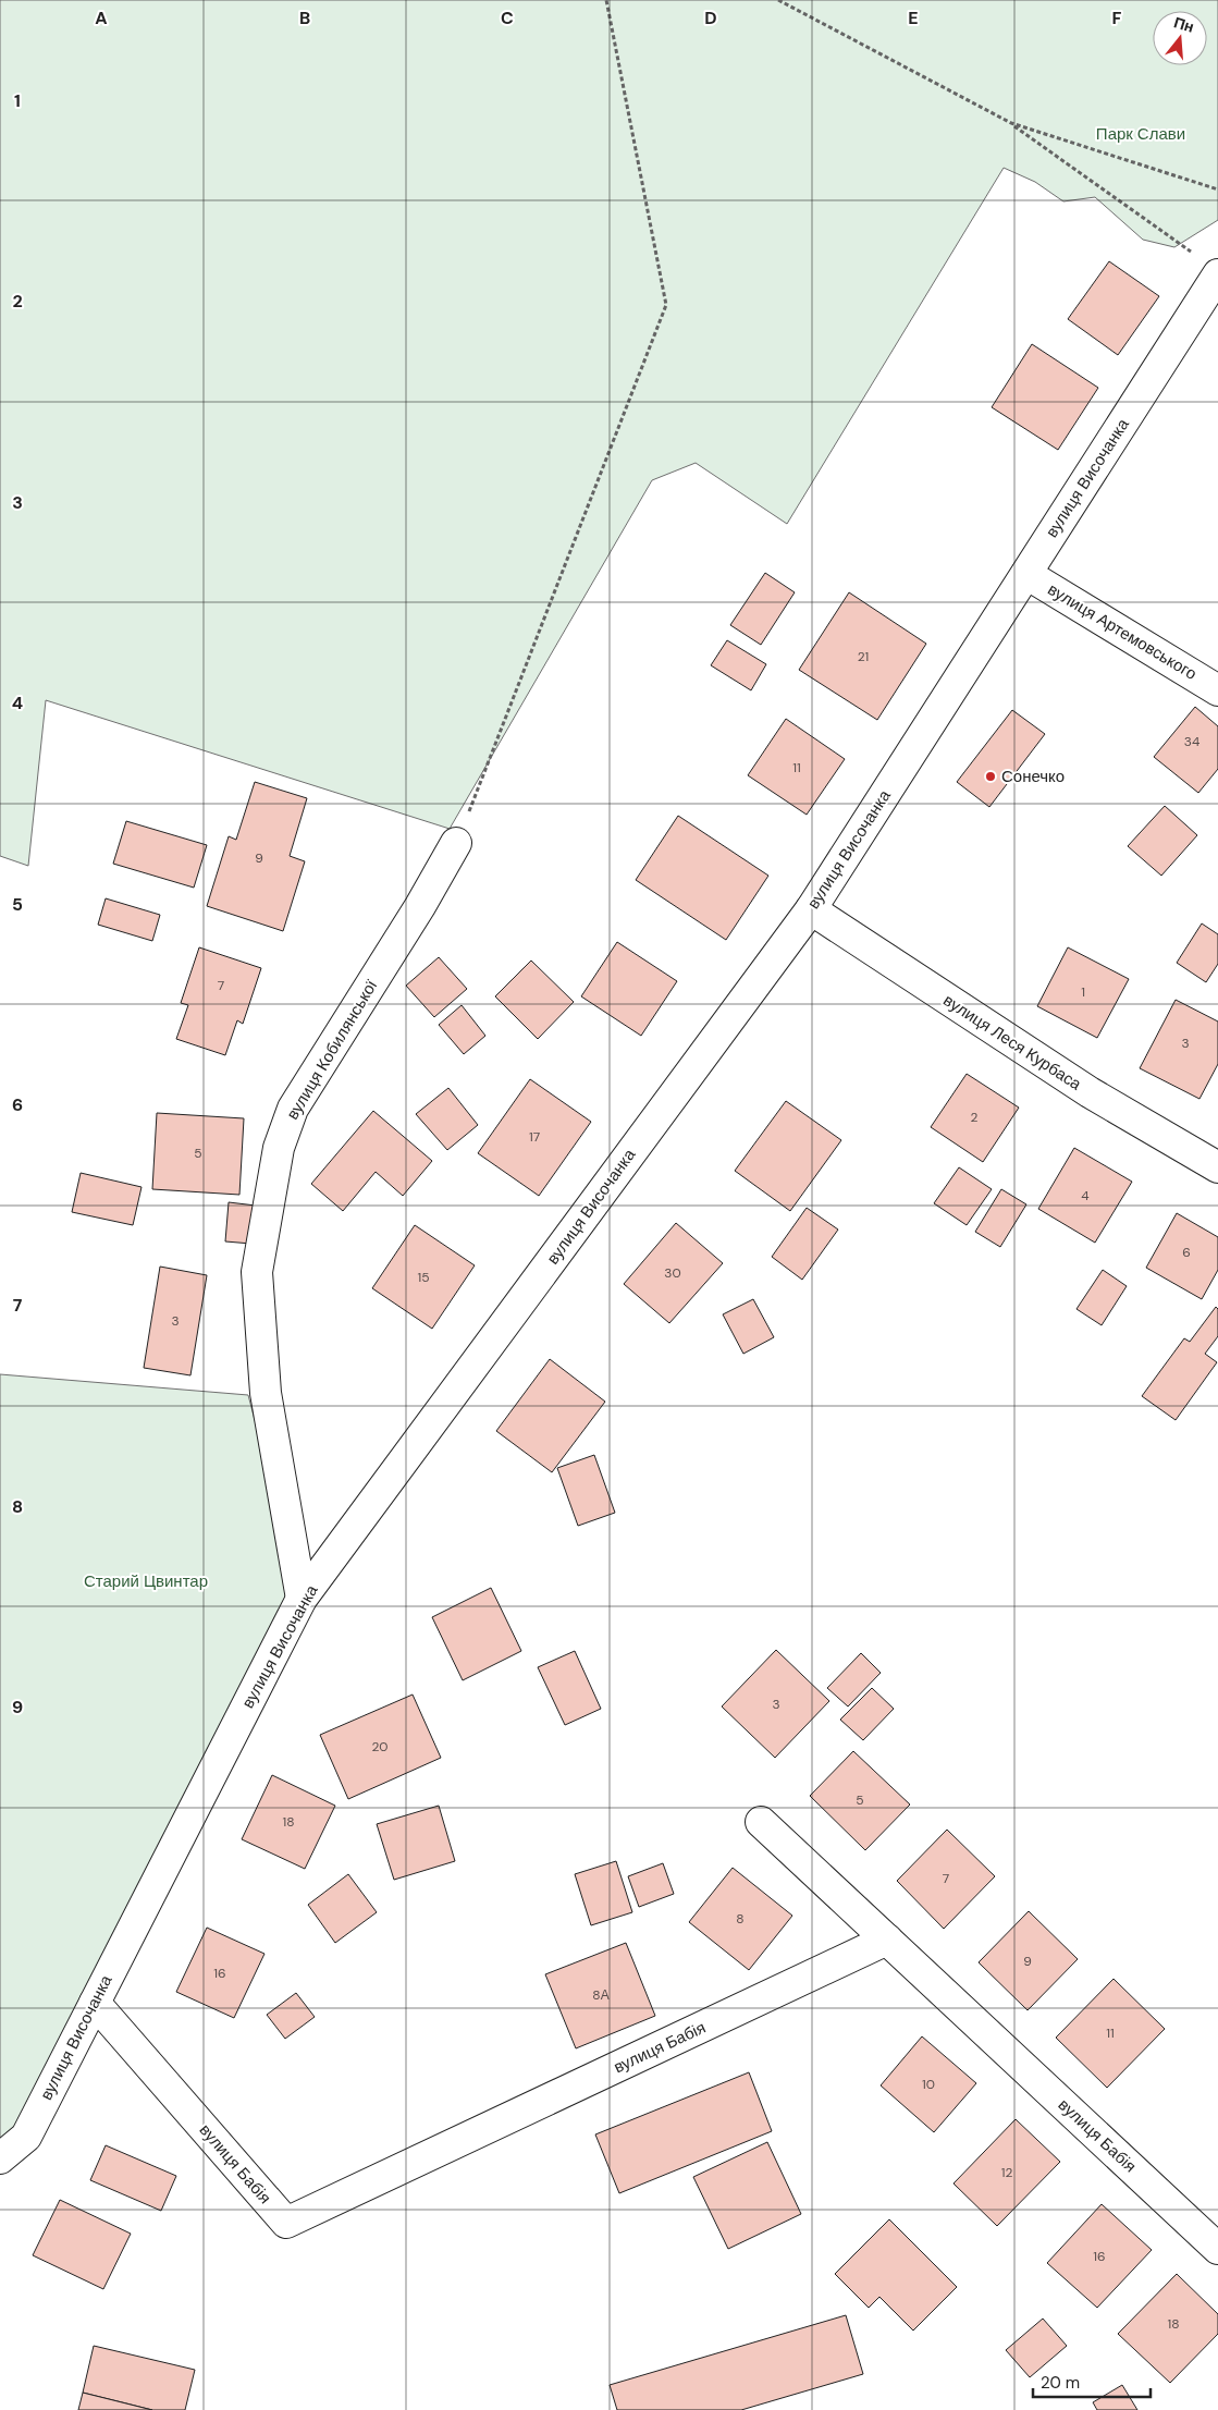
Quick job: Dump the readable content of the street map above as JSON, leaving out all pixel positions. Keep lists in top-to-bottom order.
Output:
{
  "streets": {
    "street": [
      "вулиця Височанка",
      "вулиця Артемовського",
      "вулиця Леся Курбаса",
      "вулиця Кобилянської",
      "вулиця Бабія"
    ]
  },
  "crossings": [
    ["вулиця Височанка", "вулиця Артемовського"],
    ["вулиця Височанка", "вулиця Леся Курбаса"],
    ["вулиця Височанка", "вулиця Кобилянської"],
    ["вулиця Височанка", "вулиця Бабія"]
  ],
  "parks": ["Парк Слави", "Старий Цвинтар"],
  "places": ["Сонечко"],
  "house_numbers": [
    "21",
    "34",
    "11",
    "9",
    "7",
    "1",
    "3",
    "2",
    "17",
    "5",
    "4",
    "6",
    "30",
    "15",
    "3",
    "3",
    "20",
    "5",
    "18",
    "7",
    "8",
    "9",
    "16",
    "8А",
    "11",
    "10",
    "12",
    "16",
    "18"
  ],
  "scale_bar": "20 m",
  "north": "top",
  "grid": {
    "columns": [
      "A",
      "B",
      "C",
      "D",
      "E",
      "F"
    ],
    "rows": [
      "1",
      "2",
      "3",
      "4",
      "5",
      "6",
      "7",
      "8",
      "9"
    ]
  }
}
